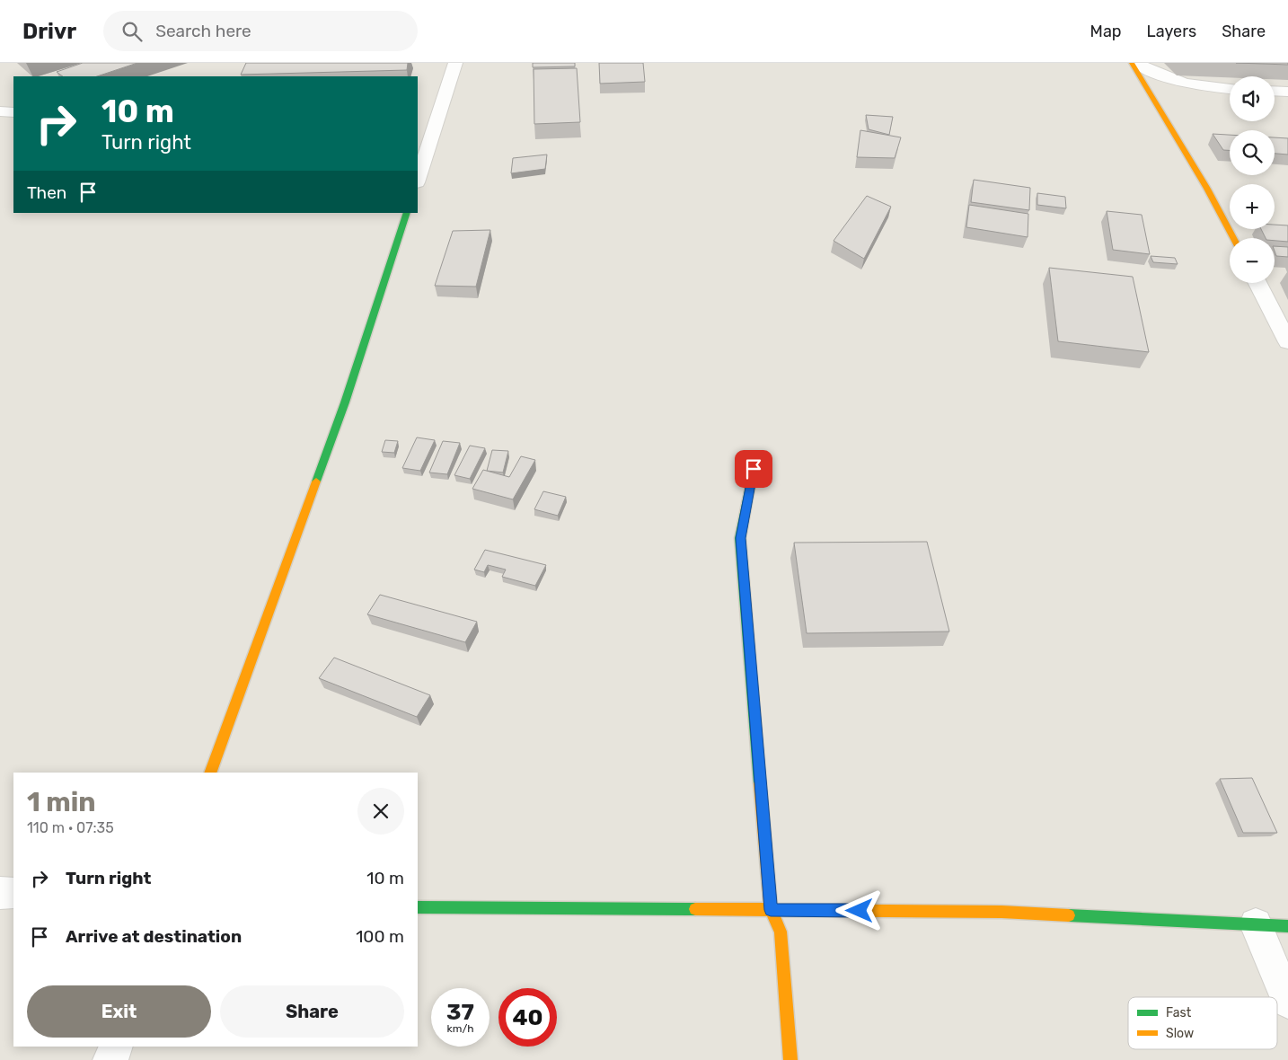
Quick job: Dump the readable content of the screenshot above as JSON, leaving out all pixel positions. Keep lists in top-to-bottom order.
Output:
{
  "legend": ["Fast", "Slow"],
  "page": {
    "header": "Drivr",
    "search": "Search here",
    "nav": ["Map", "Layers", "Share"],
    "map_buttons": ["+", "−"],
    "turn": ["10 m", "Turn right"],
    "then": "Then",
    "heading": ["1 min", "110 m · 07:35"],
    "list": [
      {
        "name": "Turn right",
        "value": "10 m"
      },
      {
        "name": "Arrive at destination",
        "value": "100 m"
      }
    ],
    "buttons": ["Exit", "Share"],
    "speed": "37 km/h",
    "limit": "40"
  }
}
